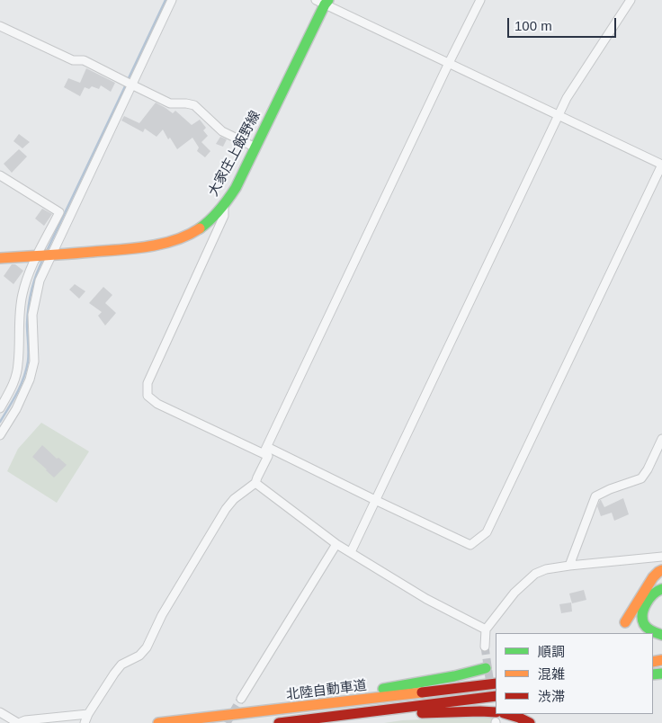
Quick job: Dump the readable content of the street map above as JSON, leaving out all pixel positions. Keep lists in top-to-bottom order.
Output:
{
  "streets": {
    "main road": ["大家庄上飯野線", "北陸自動車道"]
  },
  "legend": ["順調", "混雑", "渋滞"],
  "scale_bar": "100 m"
}
